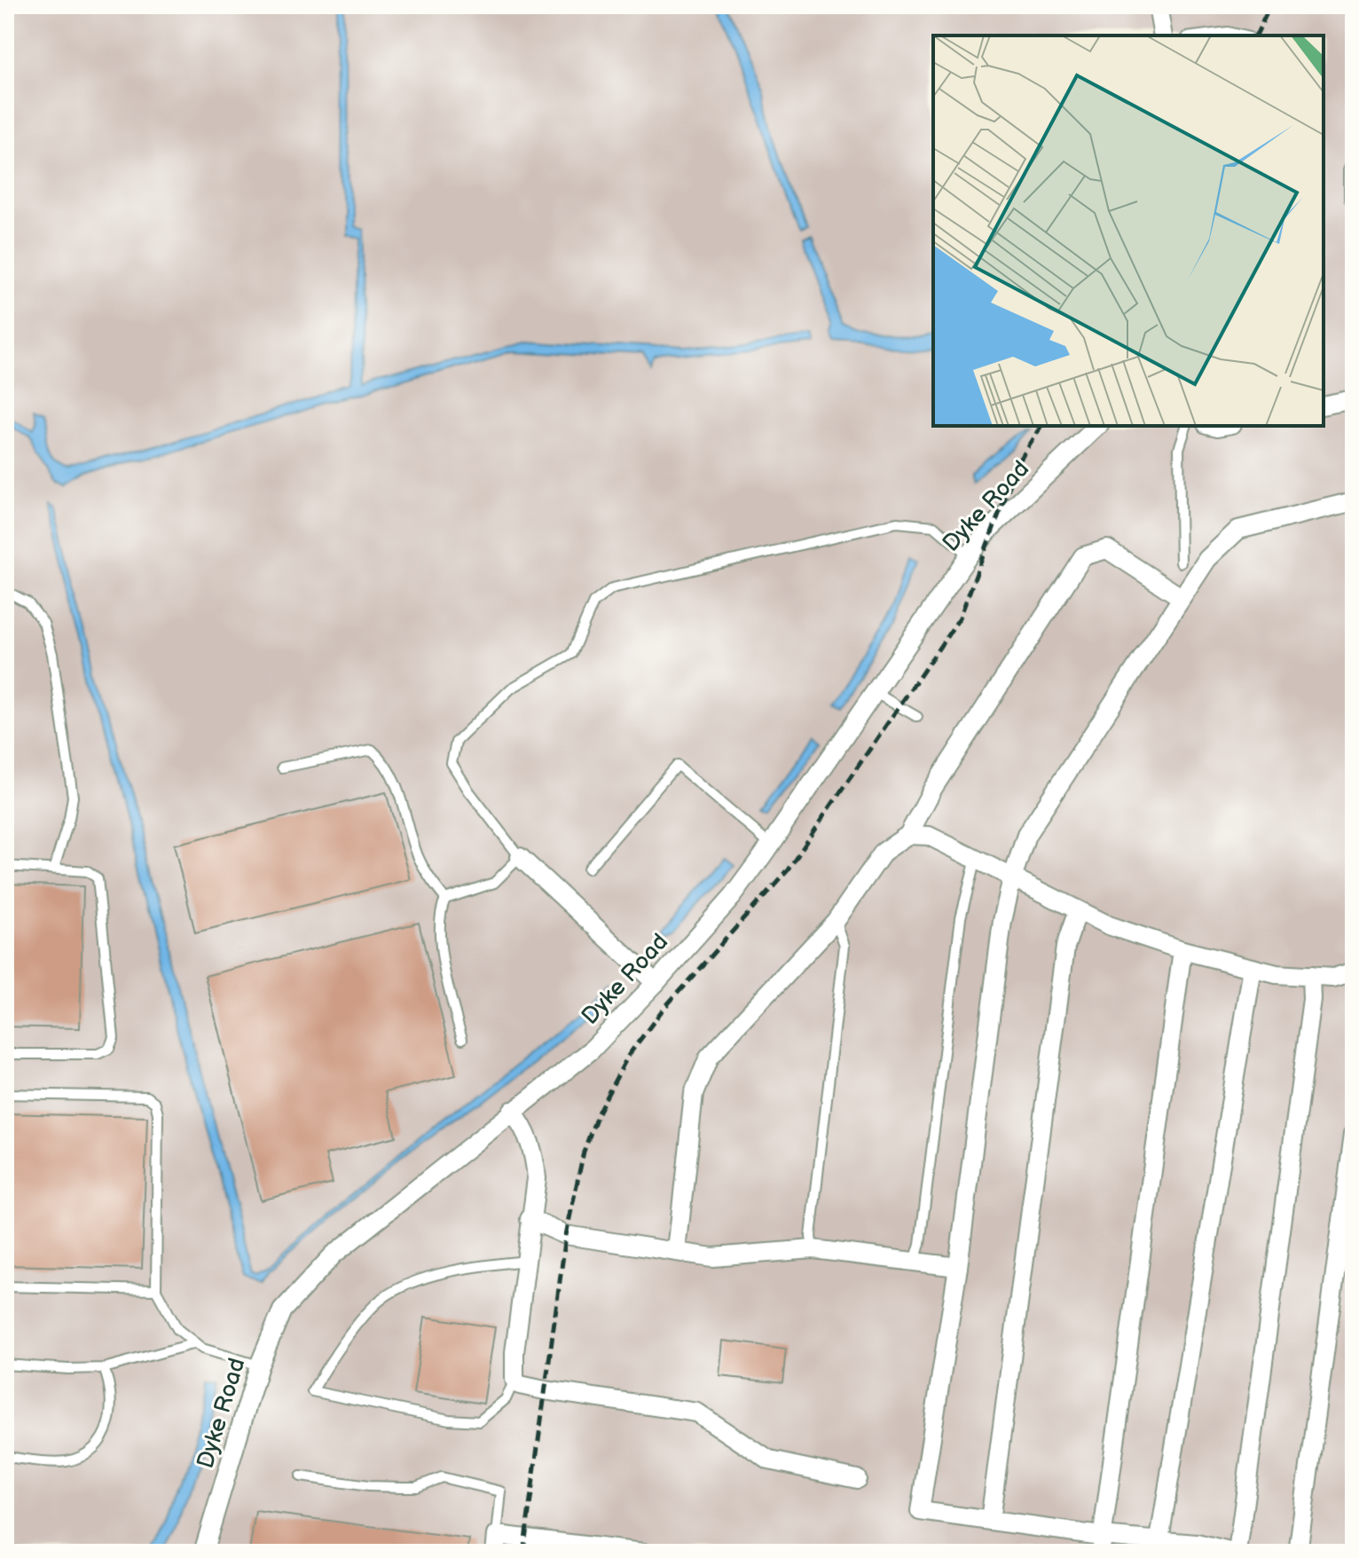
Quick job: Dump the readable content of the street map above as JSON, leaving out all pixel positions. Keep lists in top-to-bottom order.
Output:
{
  "streets": {
    "street": ["Dyke Road"]
  }
}
